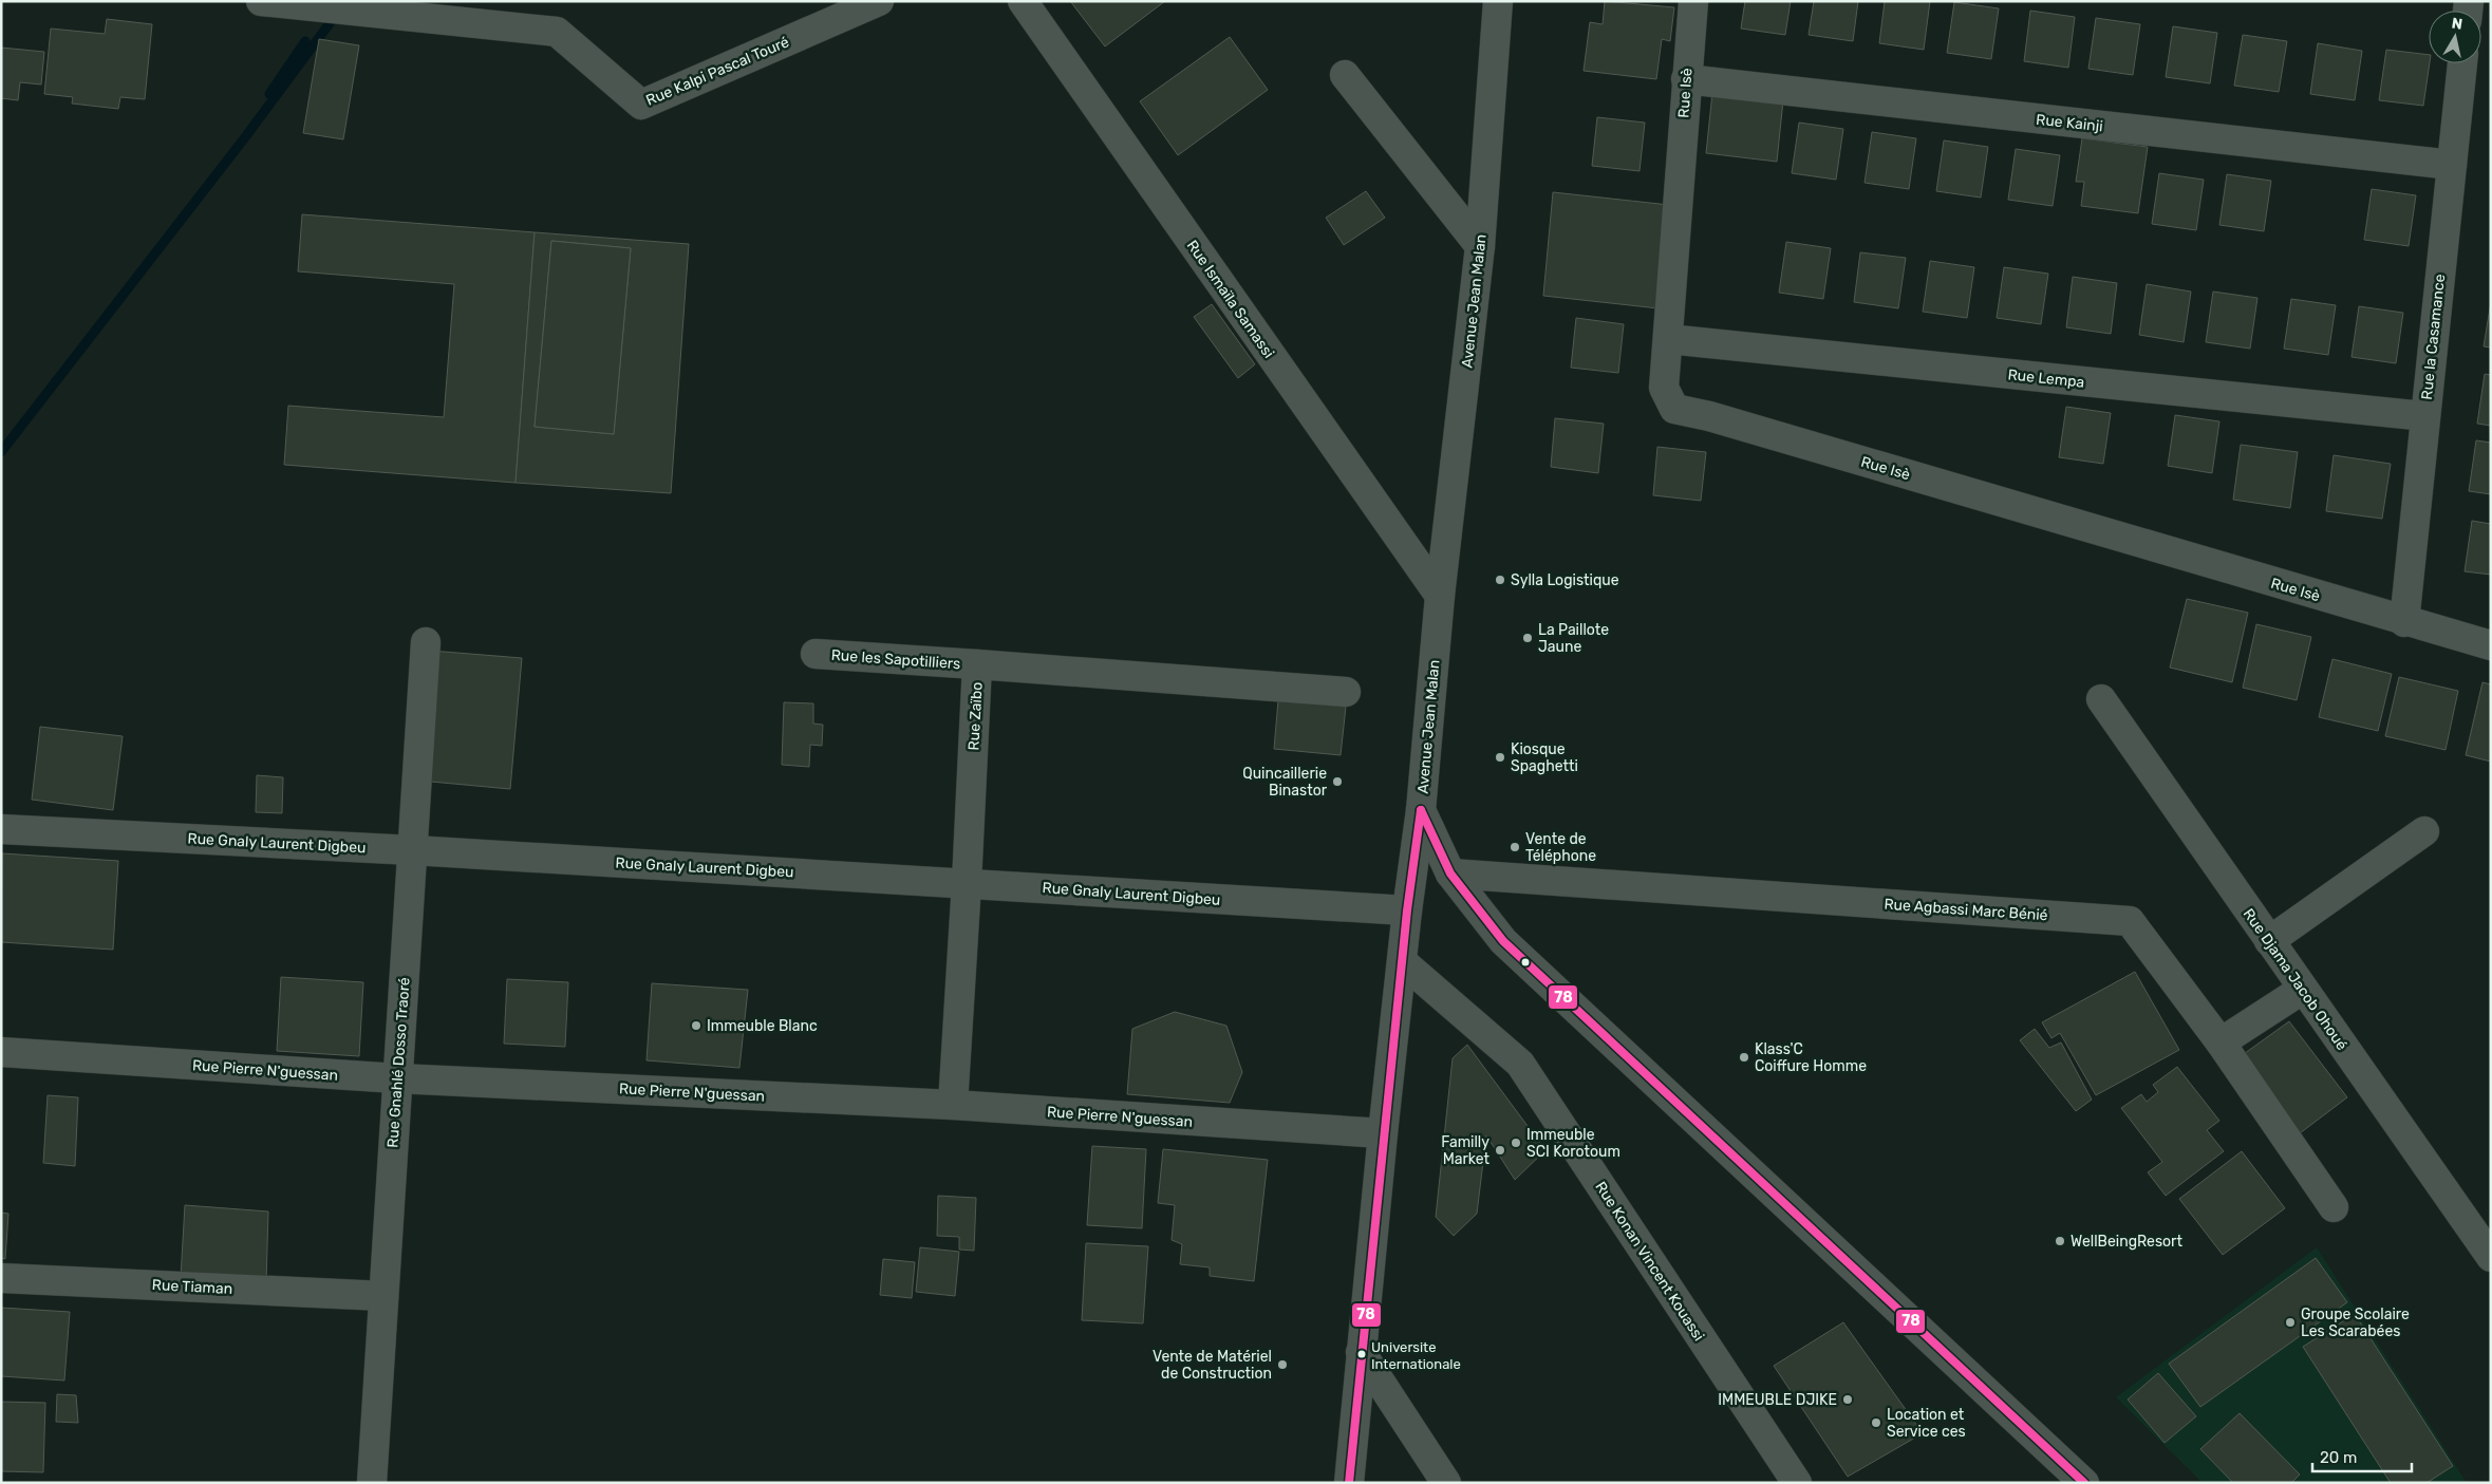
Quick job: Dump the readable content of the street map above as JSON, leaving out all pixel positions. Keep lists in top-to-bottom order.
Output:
{
  "streets": {
    "street": [
      "Rue Kalpi Pascal Touré",
      "Rue Isè",
      "Rue Kainji",
      "Rue Ismaïla Samassi",
      "Avenue Jean Malan",
      "Rue la Casamance",
      "Rue Lempa",
      "Rue les Sapotilliers",
      "Rue Zaïbo",
      "Rue Gnaly Laurent Digbeu",
      "Rue Agbassi Marc Bénié",
      "Rue Djama Jacob Ohoué",
      "Rue Gnahlé Dosso Traoré",
      "Rue Pierre N'guessan",
      "Rue Konan Vincent Kouassi",
      "Rue Tiaman"
    ]
  },
  "crossings": [
    ["Rue Isè", "Rue Kainji"],
    ["Rue Isè", "Rue la Casamance"],
    ["Rue Isè", "Rue Lempa"],
    ["Rue Kainji", "Rue la Casamance"],
    ["Rue Ismaïla Samassi", "Avenue Jean Malan"],
    ["Avenue Jean Malan", "Rue Gnaly Laurent Digbeu"],
    ["Avenue Jean Malan", "Rue Pierre N'guessan"],
    ["Avenue Jean Malan", "Rue Konan Vincent Kouassi"],
    ["Rue la Casamance", "Rue Lempa"],
    ["Rue les Sapotilliers", "Rue Zaïbo"],
    ["Rue Zaïbo", "Rue Gnaly Laurent Digbeu"],
    ["Rue Zaïbo", "Rue Pierre N'guessan"],
    ["Rue Gnaly Laurent Digbeu", "Rue Gnahlé Dosso Traoré"],
    ["Rue Gnahlé Dosso Traoré", "Rue Pierre N'guessan"],
    ["Rue Gnahlé Dosso Traoré", "Rue Tiaman"]
  ],
  "places": [
    "Sylla Logistique",
    "La Paillote Jaune",
    "Kiosque Spaghetti",
    "Quincaillerie Binastor",
    "Vente de Téléphone",
    "Immeuble Blanc",
    "Klass'C Coiffure Homme",
    "Immeuble SCI Korotoum",
    "Familly Market",
    "WellBeingResort",
    "Groupe Scolaire Les Scarabées",
    "Universite Internationale",
    "Vente de Matériel de Construction",
    "IMMEUBLE DJIKE",
    "Location et Service ces"
  ],
  "lines": ["transit line 78"],
  "scale_bar": "20 m",
  "north": "top"
}
